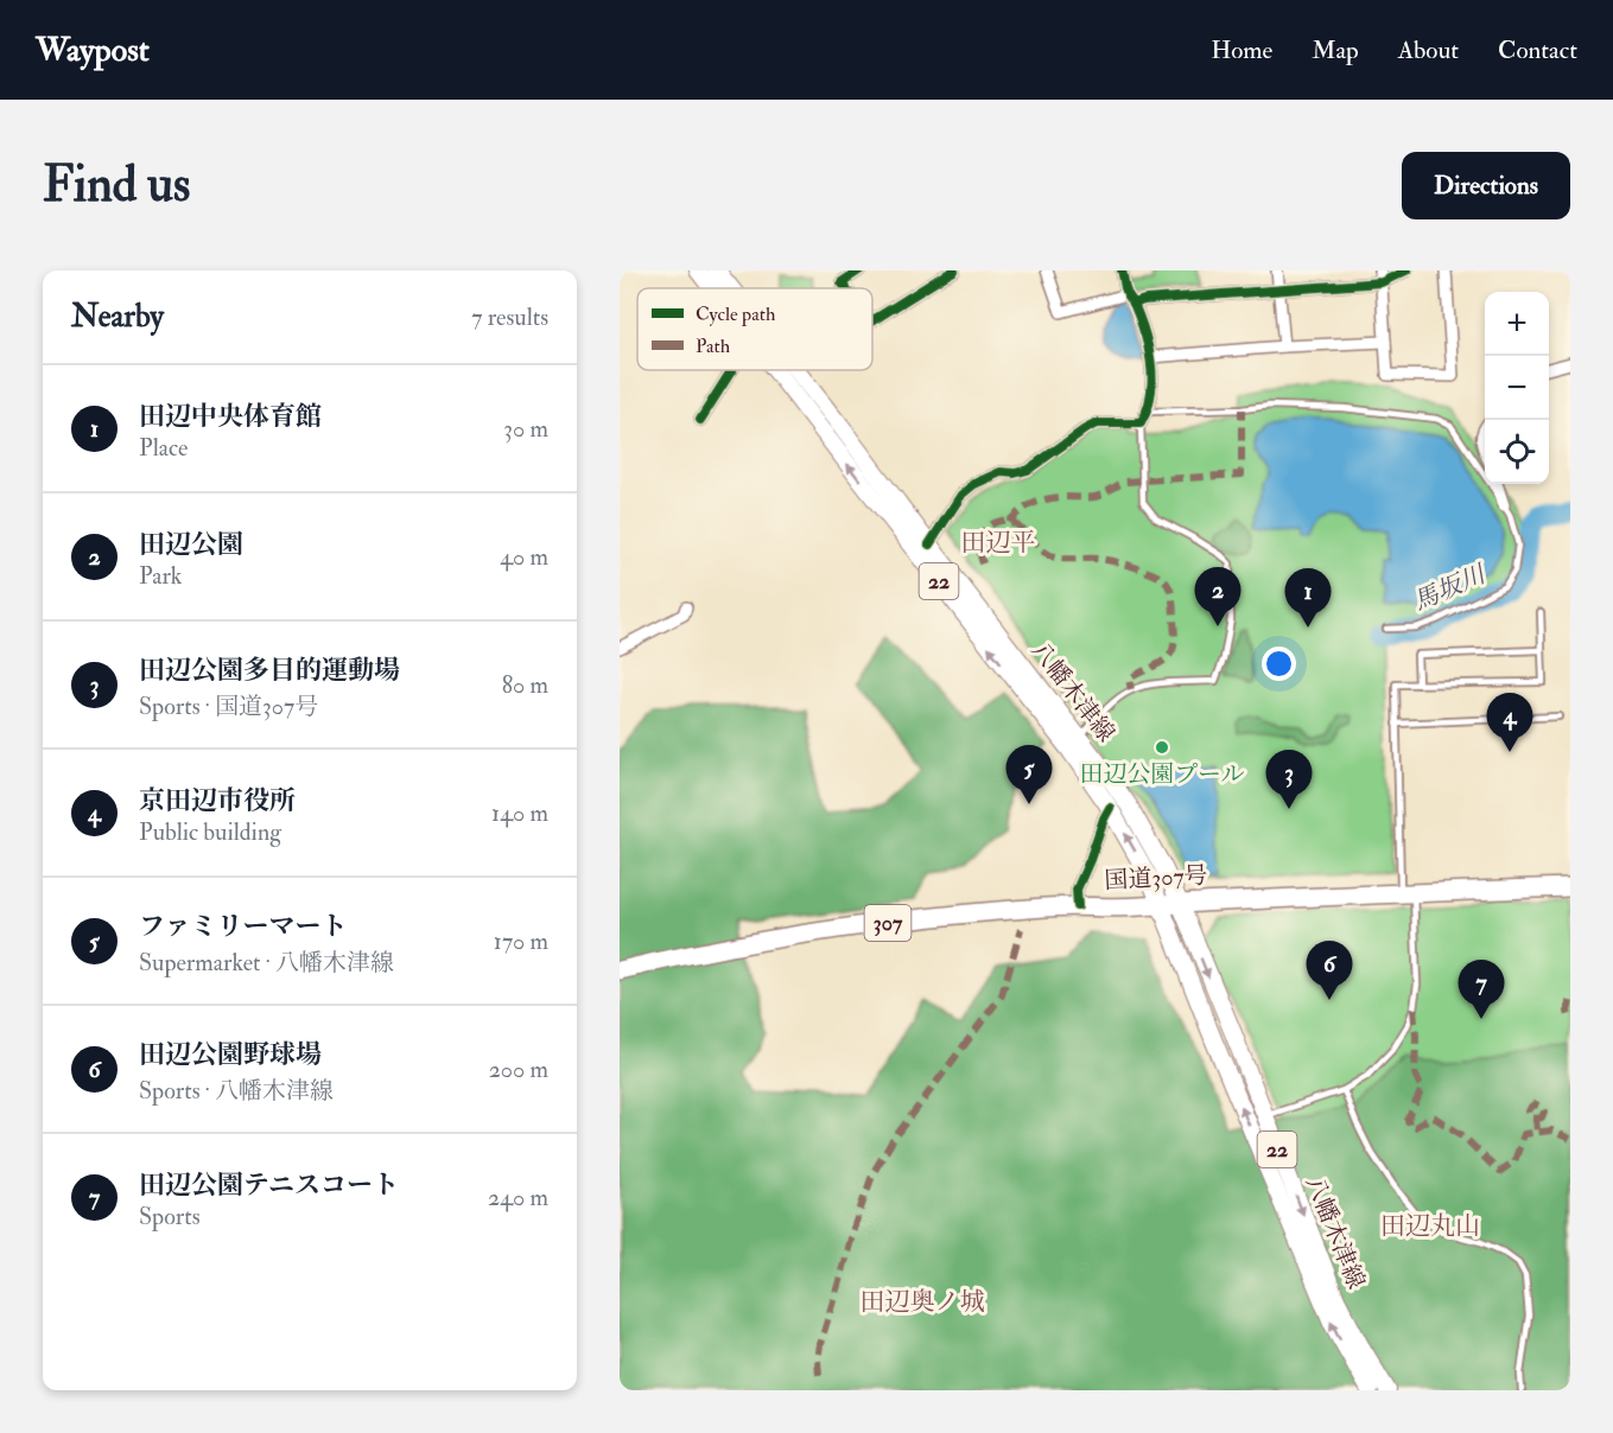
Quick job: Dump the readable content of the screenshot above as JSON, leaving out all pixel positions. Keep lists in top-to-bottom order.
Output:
{
  "streets": {
    "highway": ["国道307号", "307"],
    "main road": ["22", "八幡木津線"]
  },
  "crossings": [
    ["八幡木津線", "国道307号"]
  ],
  "districts": ["田辺平", "田辺丸山", "田辺奥ノ城"],
  "water": ["馬坂川"],
  "places": ["田辺公園プール"],
  "legend": ["Cycle path", "Path"],
  "page": {
    "header": "Waypost",
    "nav": [
      "Home",
      "Map",
      "About",
      "Contact"
    ],
    "buttons": "Directions",
    "title": "Find us",
    "heading": ["Nearby", "7 results"],
    "map_buttons": ["+", "−"],
    "list": [
      {
        "mark": "1",
        "name": "田辺中央体育館",
        "note": "Place",
        "value": "30 m"
      },
      {
        "mark": "2",
        "name": "田辺公園",
        "note": "Park",
        "value": "40 m"
      },
      {
        "mark": "3",
        "name": "田辺公園多目的運動場",
        "note": "Sports · 国道307号",
        "value": "80 m"
      },
      {
        "mark": "4",
        "name": "京田辺市役所",
        "note": "Public building",
        "value": "140 m"
      },
      {
        "mark": "5",
        "name": "ファミリーマート",
        "note": "Supermarket · 八幡木津線",
        "value": "170 m"
      },
      {
        "mark": "6",
        "name": "田辺公園野球場",
        "note": "Sports · 八幡木津線",
        "value": "200 m"
      },
      {
        "mark": "7",
        "name": "田辺公園テニスコート",
        "note": "Sports",
        "value": "240 m"
      }
    ],
    "pins": [
      "2",
      "1",
      "4",
      "5",
      "3",
      "6",
      "7"
    ]
  }
}
